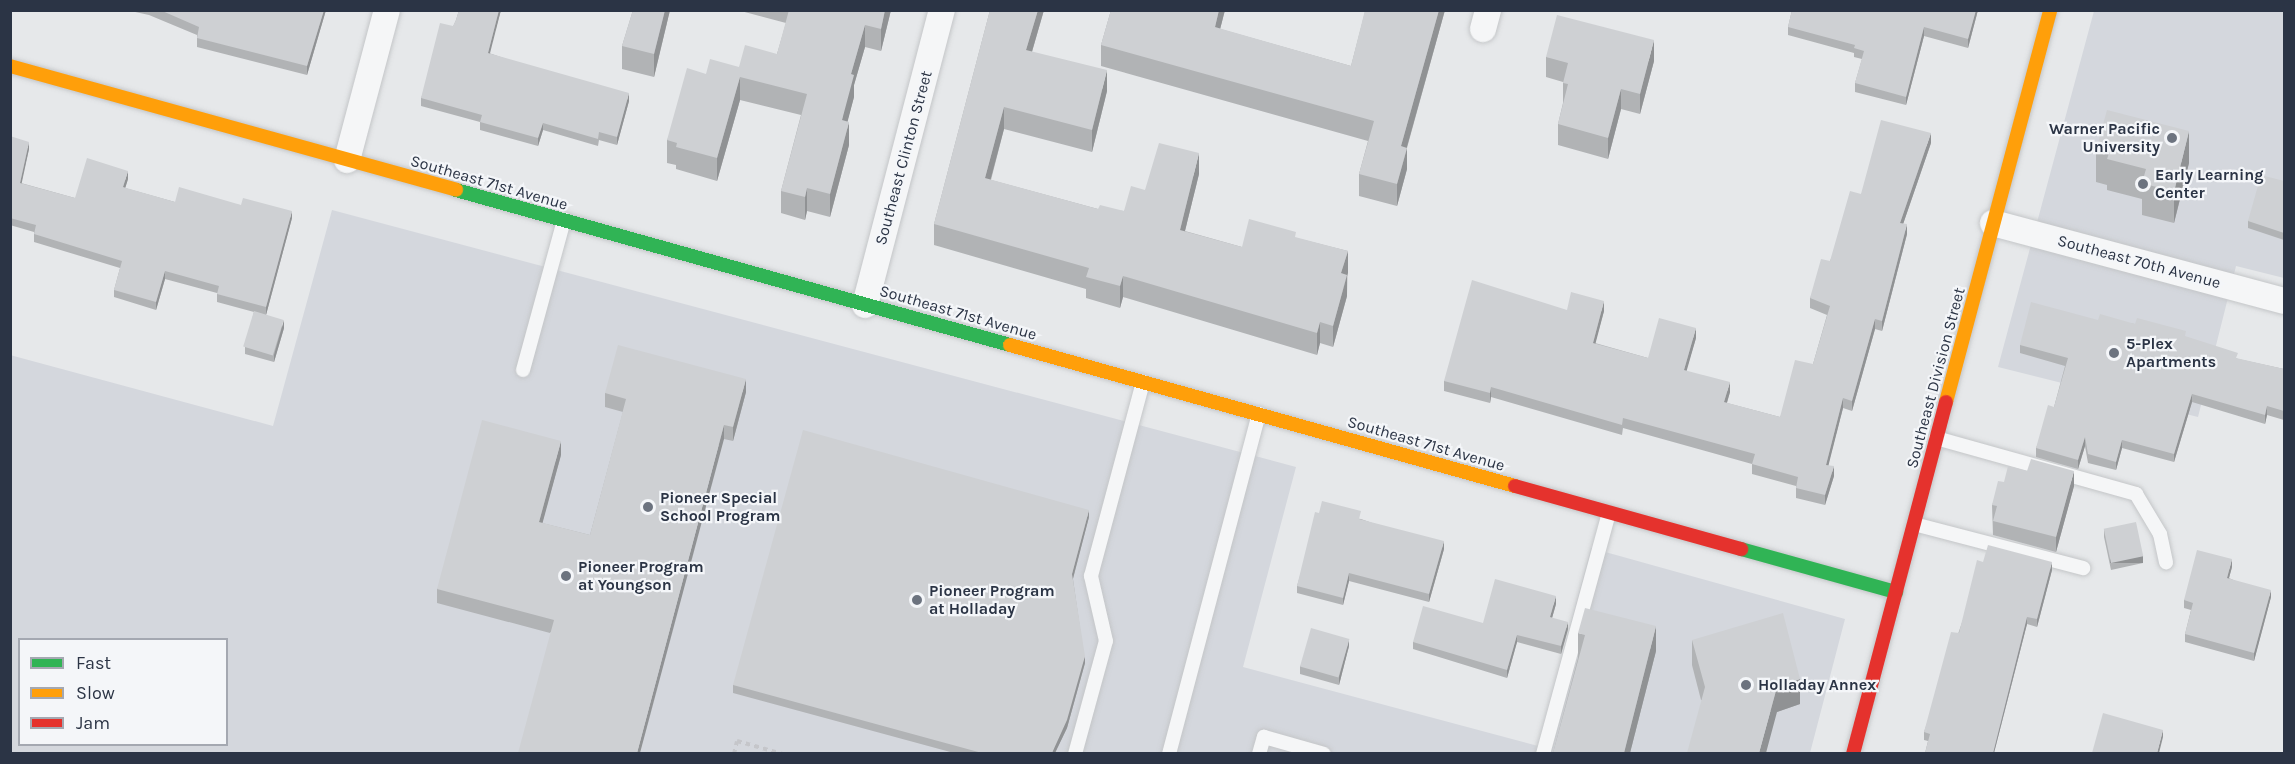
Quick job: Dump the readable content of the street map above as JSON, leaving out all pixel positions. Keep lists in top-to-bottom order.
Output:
{
  "streets": {
    "street": [
      "Southeast Clinton Street",
      "Southeast 71st Avenue",
      "Southeast 70th Avenue",
      "Southeast Division Street"
    ]
  },
  "crossings": [
    ["Southeast Clinton Street", "Southeast 71st Avenue"],
    ["Southeast 71st Avenue", "Southeast Division Street"],
    ["Southeast 70th Avenue", "Southeast Division Street"]
  ],
  "places": [
    "Warner Pacific University",
    "Early Learning Center",
    "5-Plex Apartments",
    "Pioneer Special School Program",
    "Pioneer Program at Youngson",
    "Pioneer Program at Holladay",
    "Holladay Annex"
  ],
  "legend": ["Fast", "Slow", "Jam"]
}
